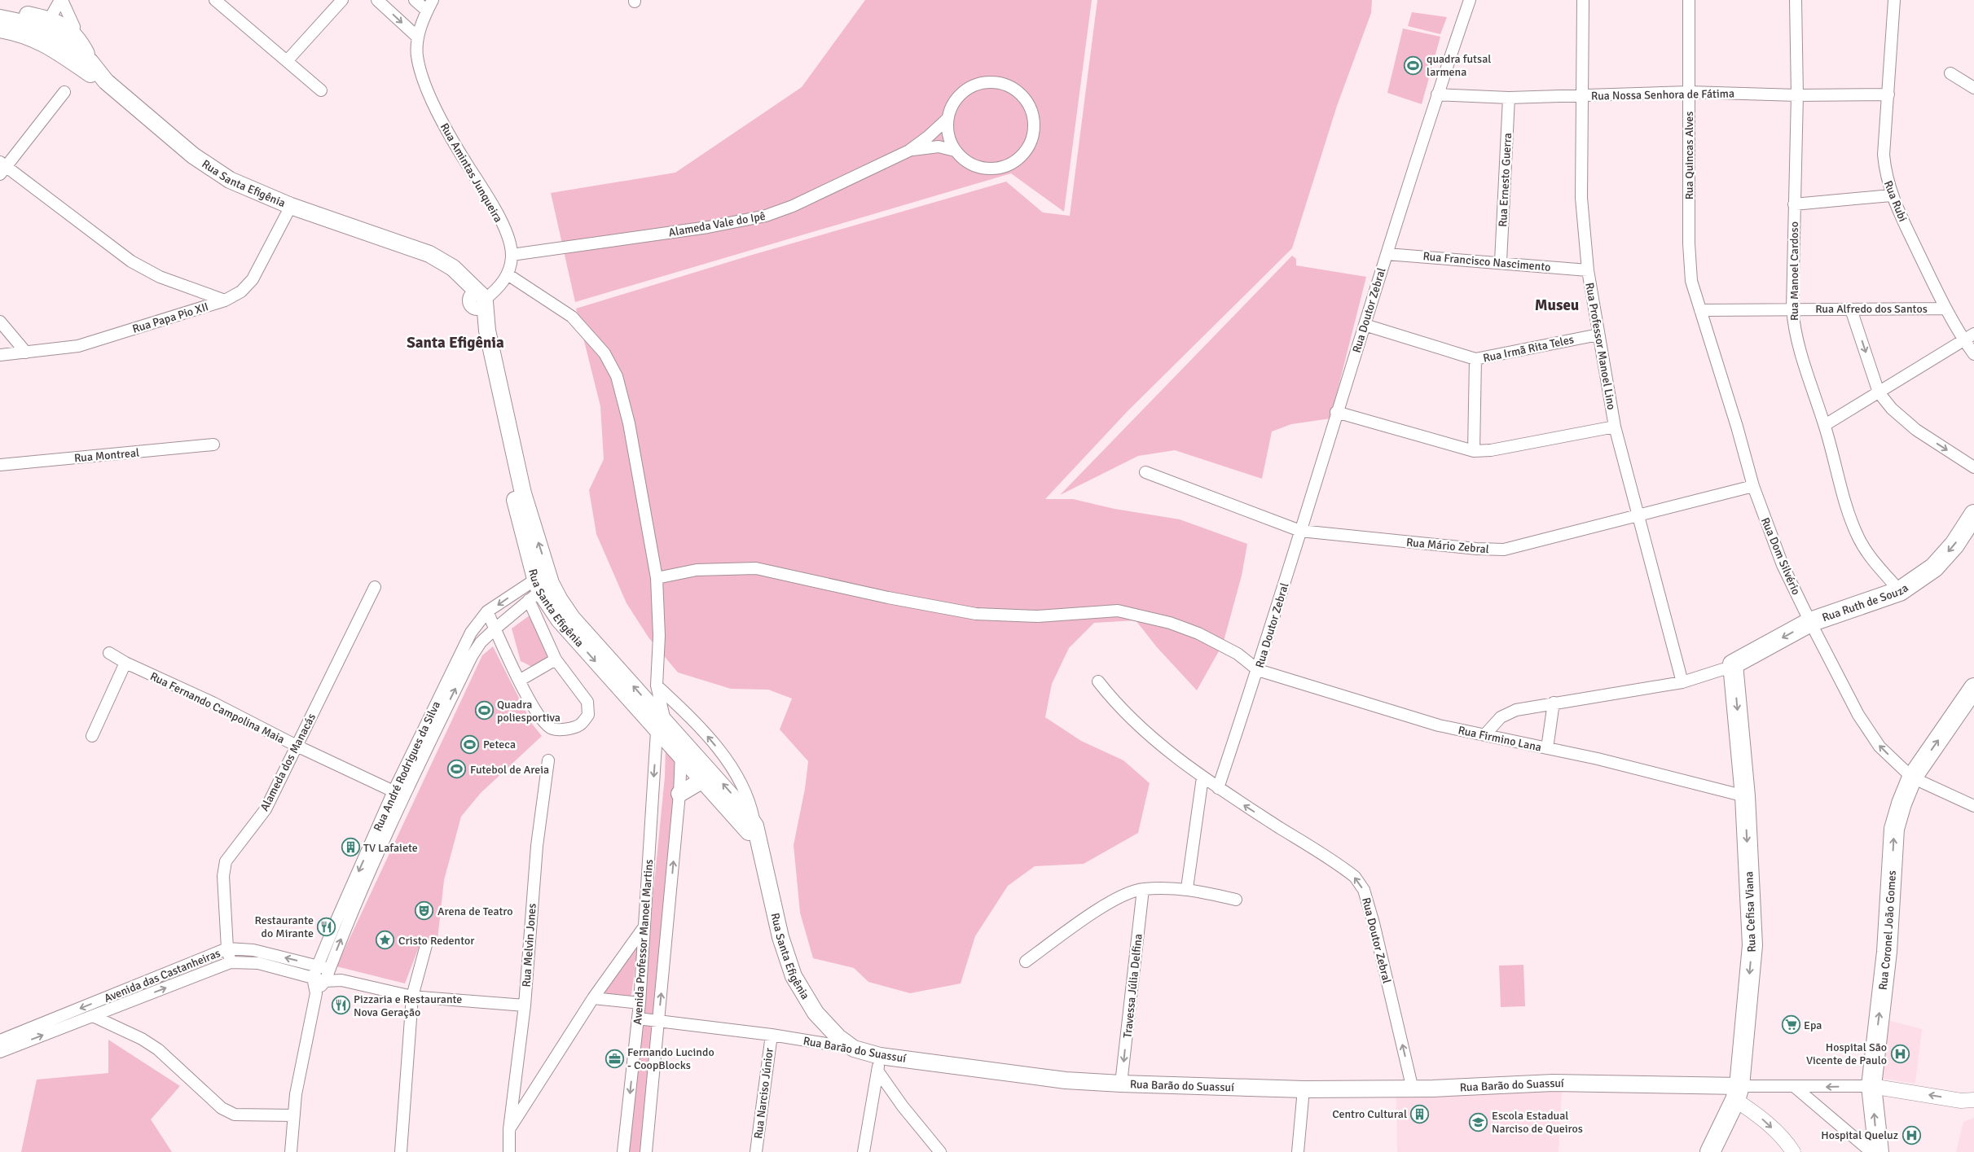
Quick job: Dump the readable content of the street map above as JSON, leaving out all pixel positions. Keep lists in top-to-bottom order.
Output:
{
  "streets": {
    "highway": ["Rua Ruth de Souza", "Rua Cefisa Viana", "Rua Coronel João Gomes"],
    "main road": ["Rua Santa Efigênia", "Rua Barão do Suassuí"],
    "street": [
      "Rua Nossa Senhora de Fátima",
      "Rua Quincas Alves",
      "Rua Amintas Junqueira",
      "Rua Ernesto Guerra",
      "Rua Rubi",
      "Alameda Vale do Ipê",
      "Rua Francisco Nascimento",
      "Rua Manoel Cardoso",
      "Rua Alfredo dos Santos",
      "Rua Doutor Zebral",
      "Rua Papa Pio XII",
      "Rua Professor Manoel Lino",
      "Rua Irmã Rita Teles",
      "Rua Montreal",
      "Rua Mário Zebral",
      "Rua Dom Silvério",
      "Rua Fernando Campolina Maia",
      "Rua Firmino Lana",
      "Alameda dos Manacás",
      "Rua André Rodrigues da Silva",
      "Avenida Professor Manoel Martins",
      "Rua Melvin Jones",
      "Avenida das Castanheiras",
      "Travessa Júlia Delfina",
      "Rua Narciso Júnior"
    ]
  },
  "crossings": [
    ["Rua Nossa Senhora de Fátima", "Rua Quincas Alves"],
    ["Rua Nossa Senhora de Fátima", "Rua Ernesto Guerra"],
    ["Rua Nossa Senhora de Fátima", "Rua Rubi"],
    ["Rua Nossa Senhora de Fátima", "Rua Manoel Cardoso"],
    ["Rua Nossa Senhora de Fátima", "Rua Doutor Zebral"],
    ["Rua Nossa Senhora de Fátima", "Rua Professor Manoel Lino"],
    ["Rua Quincas Alves", "Rua Alfredo dos Santos"],
    ["Rua Quincas Alves", "Rua Dom Silvério"],
    ["Rua Amintas Junqueira", "Rua Santa Efigênia"],
    ["Rua Amintas Junqueira", "Alameda Vale do Ipê"],
    ["Rua Amintas Junqueira", "Avenida Professor Manoel Martins"],
    ["Rua Ernesto Guerra", "Rua Francisco Nascimento"],
    ["Rua Santa Efigênia", "Rua Papa Pio XII"],
    ["Rua Santa Efigênia", "Rua André Rodrigues da Silva"],
    ["Rua Santa Efigênia", "Avenida Professor Manoel Martins"],
    ["Rua Santa Efigênia", "Rua Barão do Suassuí"],
    ["Rua Rubi", "Rua Alfredo dos Santos"],
    ["Rua Francisco Nascimento", "Rua Doutor Zebral"],
    ["Rua Francisco Nascimento", "Rua Professor Manoel Lino"],
    ["Rua Manoel Cardoso", "Rua Alfredo dos Santos"],
    ["Rua Manoel Cardoso", "Rua Ruth de Souza"],
    ["Rua Alfredo dos Santos", "Rua Dom Silvério"],
    ["Rua Doutor Zebral", "Rua Irmã Rita Teles"],
    ["Rua Doutor Zebral", "Rua Mário Zebral"],
    ["Rua Doutor Zebral", "Rua Firmino Lana"],
    ["Rua Doutor Zebral", "Rua Barão do Suassuí"],
    ["Rua Professor Manoel Lino", "Rua Irmã Rita Teles"],
    ["Rua Professor Manoel Lino", "Rua Mário Zebral"],
    ["Rua Professor Manoel Lino", "Rua Ruth de Souza"],
    ["Rua Mário Zebral", "Rua Dom Silvério"],
    ["Rua Dom Silvério", "Rua Ruth de Souza"],
    ["Rua Dom Silvério", "Rua Coronel João Gomes"],
    ["Rua Ruth de Souza", "Rua Firmino Lana"],
    ["Rua Ruth de Souza", "Rua Cefisa Viana"],
    ["Rua Fernando Campolina Maia", "Alameda dos Manacás"],
    ["Rua Fernando Campolina Maia", "Rua André Rodrigues da Silva"],
    ["Rua Firmino Lana", "Rua Cefisa Viana"],
    ["Alameda dos Manacás", "Avenida das Castanheiras"],
    ["Rua André Rodrigues da Silva", "Avenida das Castanheiras"],
    ["Rua Cefisa Viana", "Rua Barão do Suassuí"],
    ["Rua Coronel João Gomes", "Rua Barão do Suassuí"],
    ["Avenida Professor Manoel Martins", "Rua Barão do Suassuí"],
    ["Travessa Júlia Delfina", "Rua Barão do Suassuí"],
    ["Rua Barão do Suassuí", "Rua Narciso Júnior"]
  ],
  "one_way": [
    "Rua Ruth de Souza",
    "Rua Cefisa Viana",
    "Rua Coronel João Gomes",
    "Travessa Júlia Delfina"
  ],
  "districts": ["Museu", "Santa Efigênia"],
  "places": {
    "sports": [
      "quadra futsal larmena",
      "Quadra poliesportiva",
      "Peteca",
      "Futebol de Areia"
    ],
    "building": ["TV Lafaiete", "Centro Cultural"],
    "theatre": ["Arena de Teatro"],
    "restaurant": ["Restaurante do Mirante", "Pizzaria e Restaurante Nova Geração"],
    "place": ["Cristo Redentor"],
    "supermarket": ["Epa"],
    "hospital": ["Hospital São Vicente de Paulo", "Hospital Queluz"],
    "office": ["Fernando Lucindo - CoopBlocks"],
    "school or university": ["Escola Estadual Narciso de Queiros"]
  }
}
